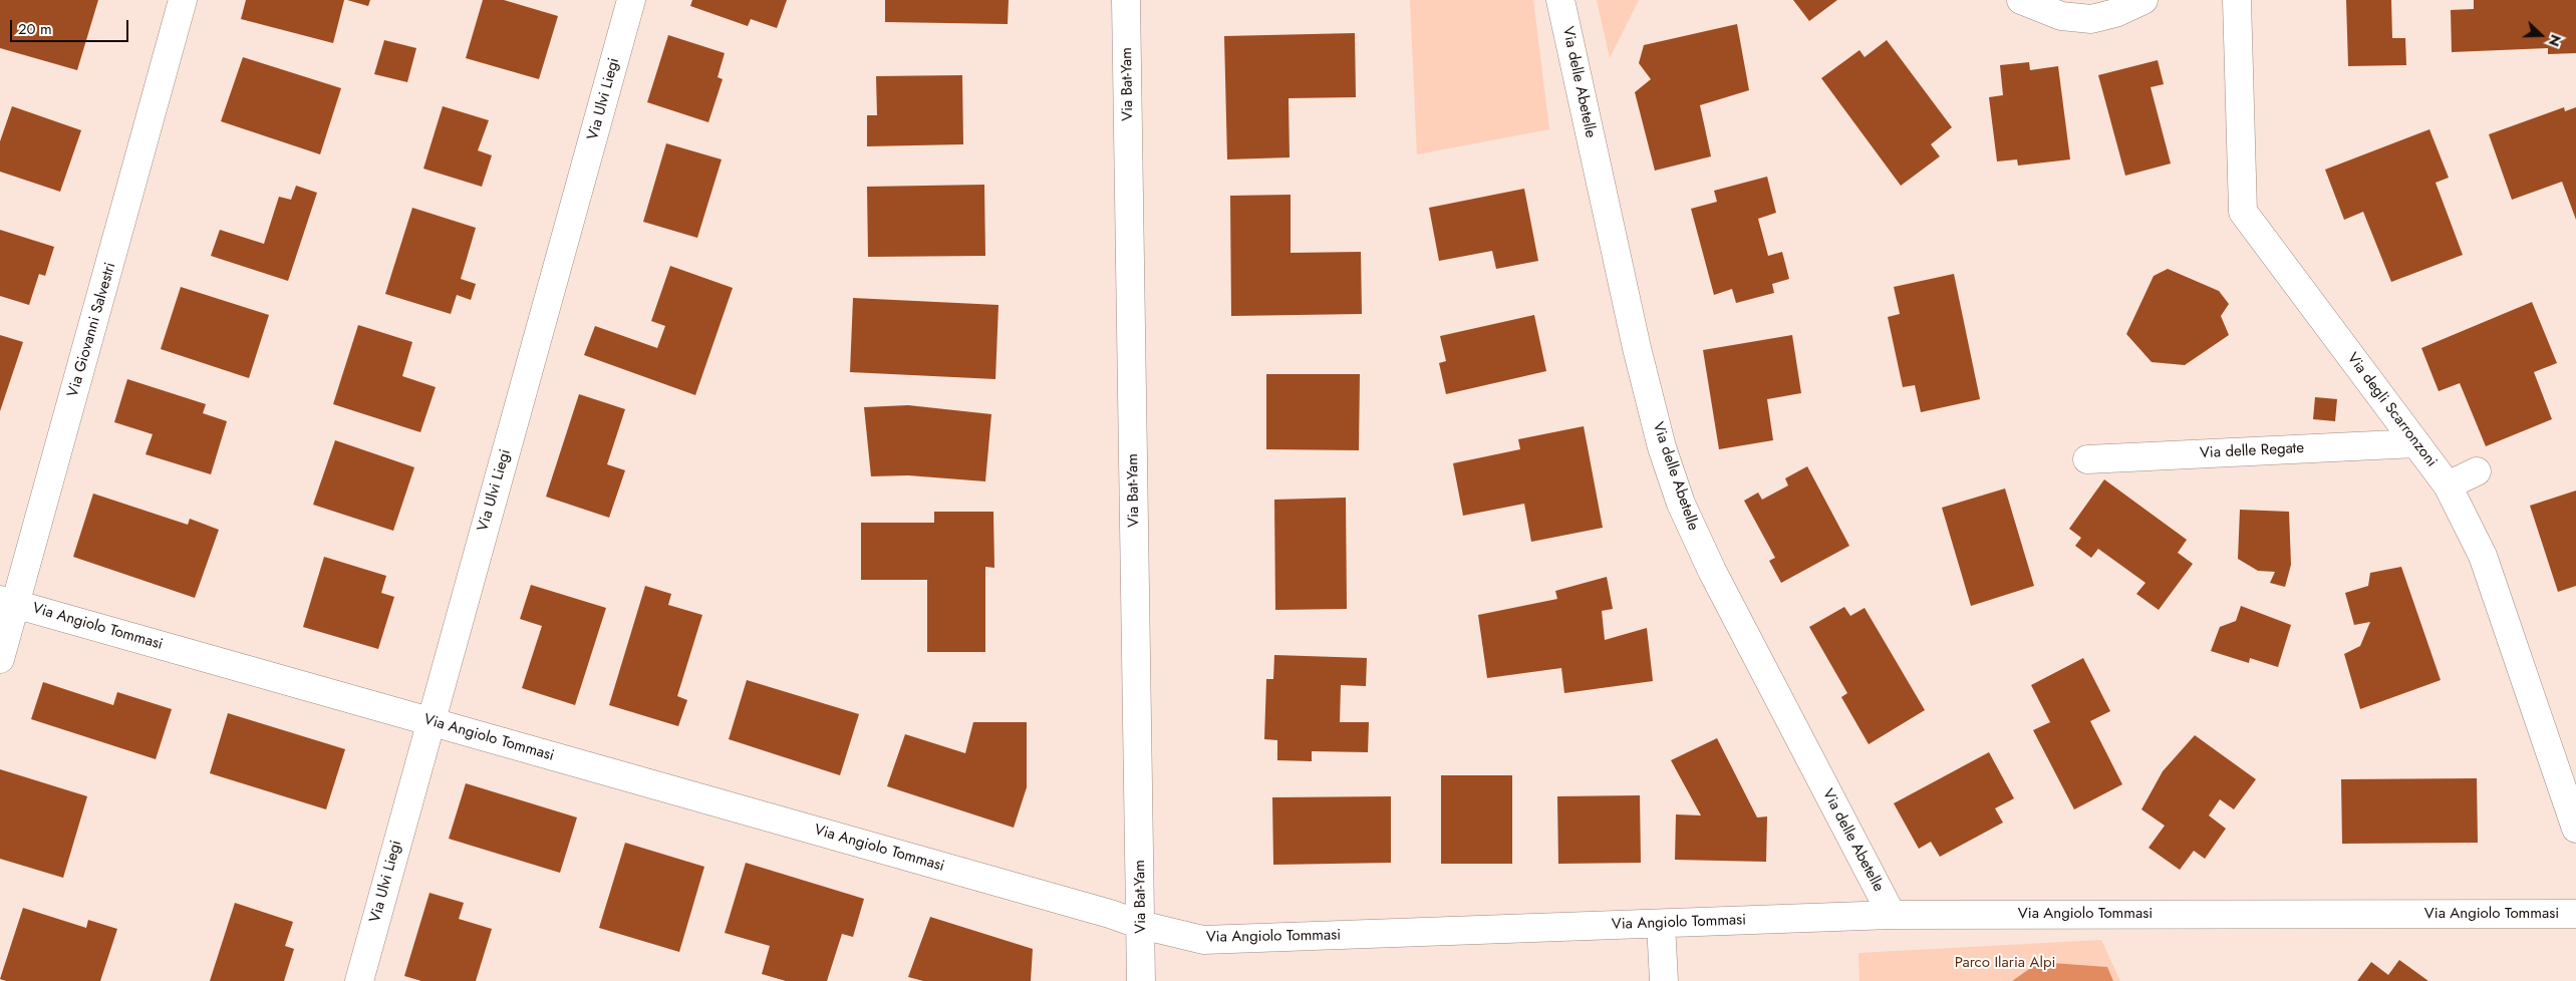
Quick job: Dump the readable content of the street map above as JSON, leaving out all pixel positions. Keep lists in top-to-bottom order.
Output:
{
  "streets": {
    "street": [
      "Via delle Abetelle",
      "Via Bat-Yam",
      "Via Ulvi Liegi",
      "Via Giovanni Salvestri",
      "Via degli Scarronzoni",
      "Via delle Regate",
      "Via Angiolo Tommasi"
    ]
  },
  "crossings": [
    ["Via delle Abetelle", "Via Angiolo Tommasi"],
    ["Via Bat-Yam", "Via Angiolo Tommasi"],
    ["Via Ulvi Liegi", "Via Angiolo Tommasi"],
    ["Via Giovanni Salvestri", "Via Angiolo Tommasi"],
    ["Via degli Scarronzoni", "Via delle Regate"]
  ],
  "parks": ["Parco Ilaria Alpi"],
  "scale_bar": "20 m",
  "north": "right"
}
